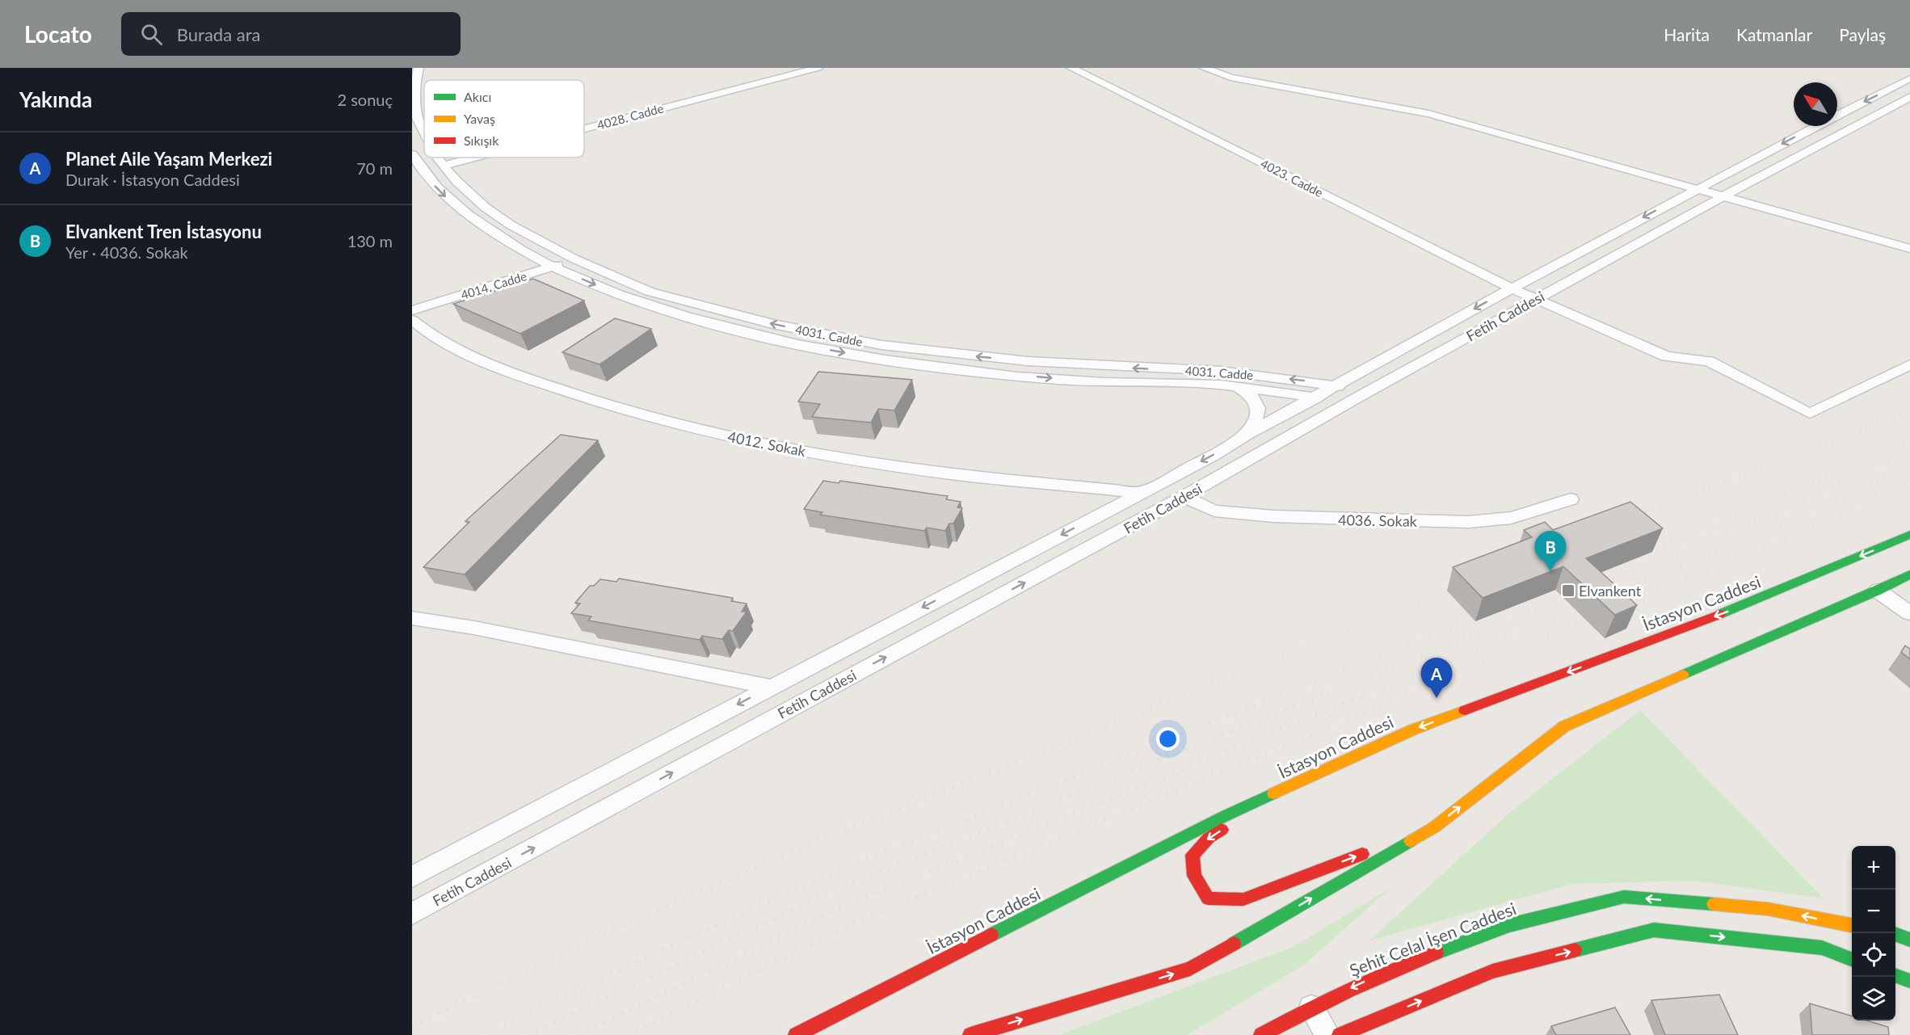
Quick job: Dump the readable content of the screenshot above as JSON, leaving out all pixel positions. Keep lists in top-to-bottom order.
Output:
{
  "streets": {
    "main road": ["İstasyon Caddesi", "Şehit Celal İşen Caddesi"],
    "street": [
      "4028. Cadde",
      "4023. Cadde",
      "4014. Cadde",
      "Fetih Caddesi",
      "4031. Cadde",
      "4012. Sokak",
      "4036. Sokak"
    ]
  },
  "crossings": [
    ["4028. Cadde", "4031. Cadde"],
    ["4023. Cadde", "Fetih Caddesi"],
    ["4014. Cadde", "4031. Cadde"],
    ["Fetih Caddesi", "4031. Cadde"],
    ["Fetih Caddesi", "4012. Sokak"],
    ["Fetih Caddesi", "4036. Sokak"]
  ],
  "places": {
    "transit": ["Elvankent"]
  },
  "legend": ["Akıcı", "Yavaş", "Sıkışık"],
  "north": "top left",
  "page": {
    "header": "Locato",
    "search": "Burada ara",
    "nav": ["Harita", "Katmanlar", "Paylaş"],
    "heading": ["Yakında", "2 sonuç"],
    "list": [
      {
        "mark": "A",
        "name": "Planet Aile Yaşam Merkezi",
        "note": "Durak · İstasyon Caddesi",
        "value": "70 m"
      },
      {
        "mark": "B",
        "name": "Elvankent Tren İstasyonu",
        "note": "Yer · 4036. Sokak",
        "value": "130 m"
      }
    ],
    "pins": ["B", "A"],
    "map_buttons": ["+", "−"]
  }
}
